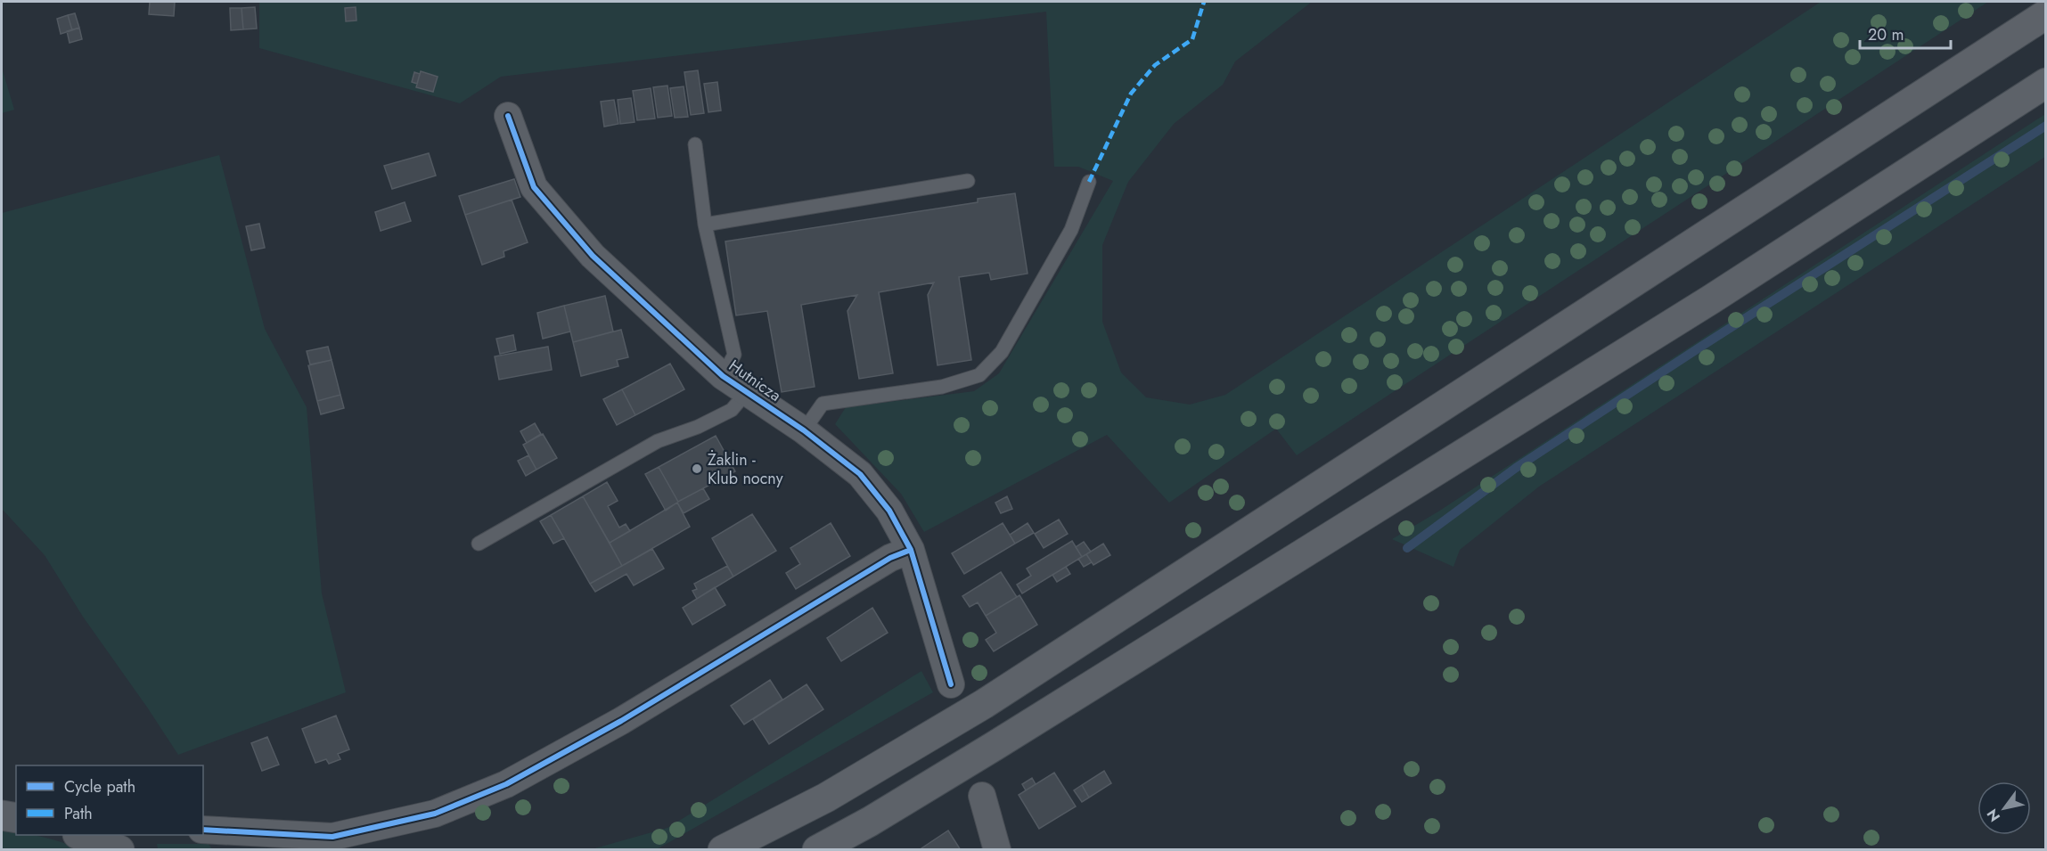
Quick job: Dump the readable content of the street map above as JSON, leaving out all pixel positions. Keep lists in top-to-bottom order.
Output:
{
  "streets": {
    "street": ["Hutnicza"]
  },
  "places": ["Żaklin - Klub nocny"],
  "legend": ["Cycle path", "Path"],
  "scale_bar": "20 m",
  "north": "bottom left"
}
